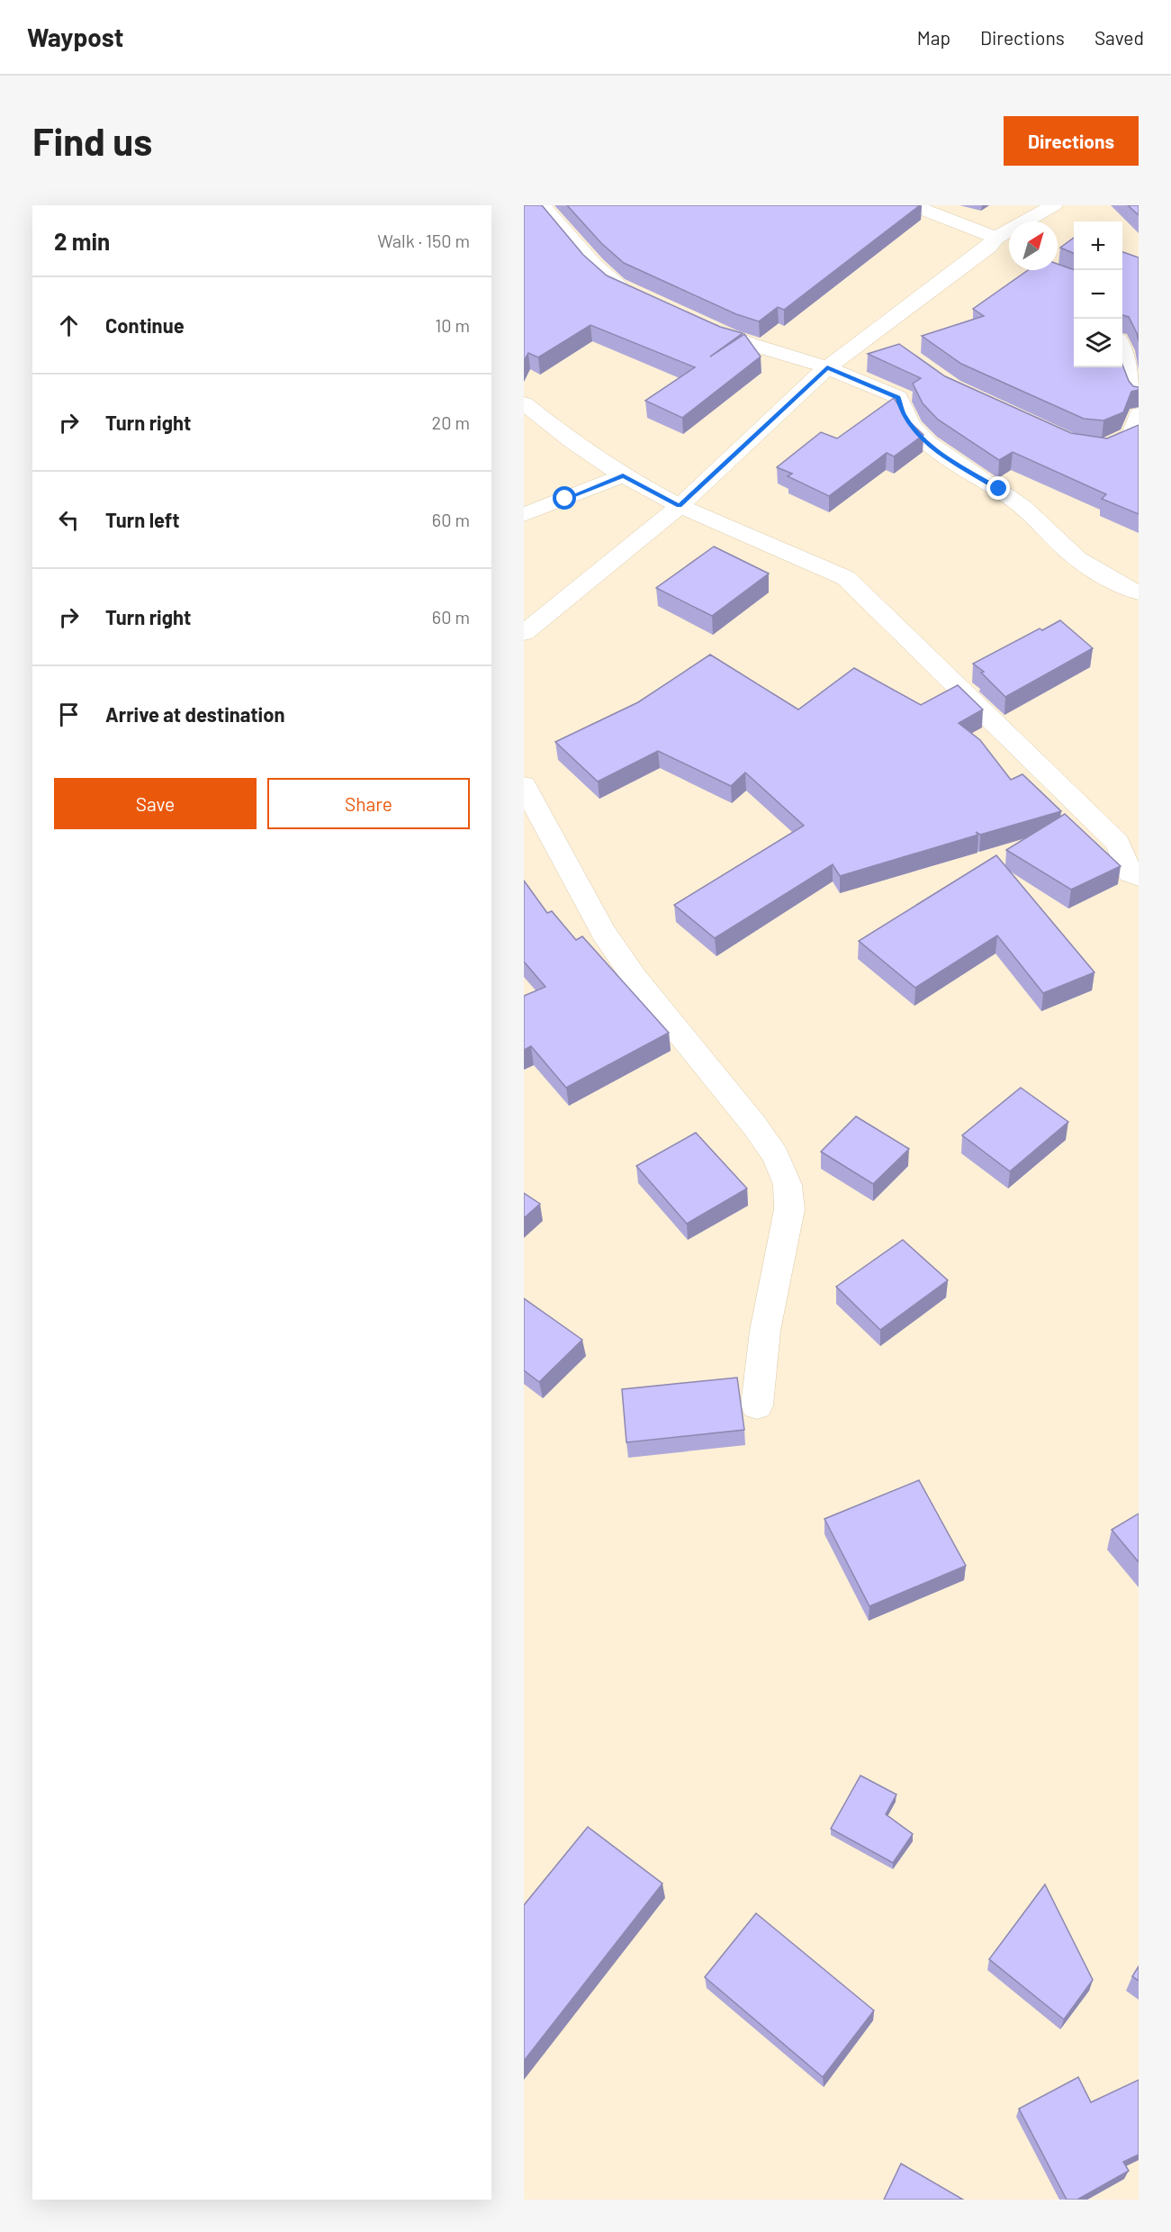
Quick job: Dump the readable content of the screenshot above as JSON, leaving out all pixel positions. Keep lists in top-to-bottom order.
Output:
{
  "north": "top right",
  "page": {
    "header": "Waypost",
    "nav": ["Map", "Directions", "Saved"],
    "buttons": [
      "Directions",
      ["Save", "Share"]
    ],
    "title": "Find us",
    "heading": ["2 min", "Walk · 150 m"],
    "map_buttons": ["+", "−"],
    "list": [
      ["Continue", "10 m"],
      ["Turn right", "20 m"],
      ["Turn left", "60 m"],
      ["Turn right", "60 m"],
      "Arrive at destination"
    ]
  }
}
